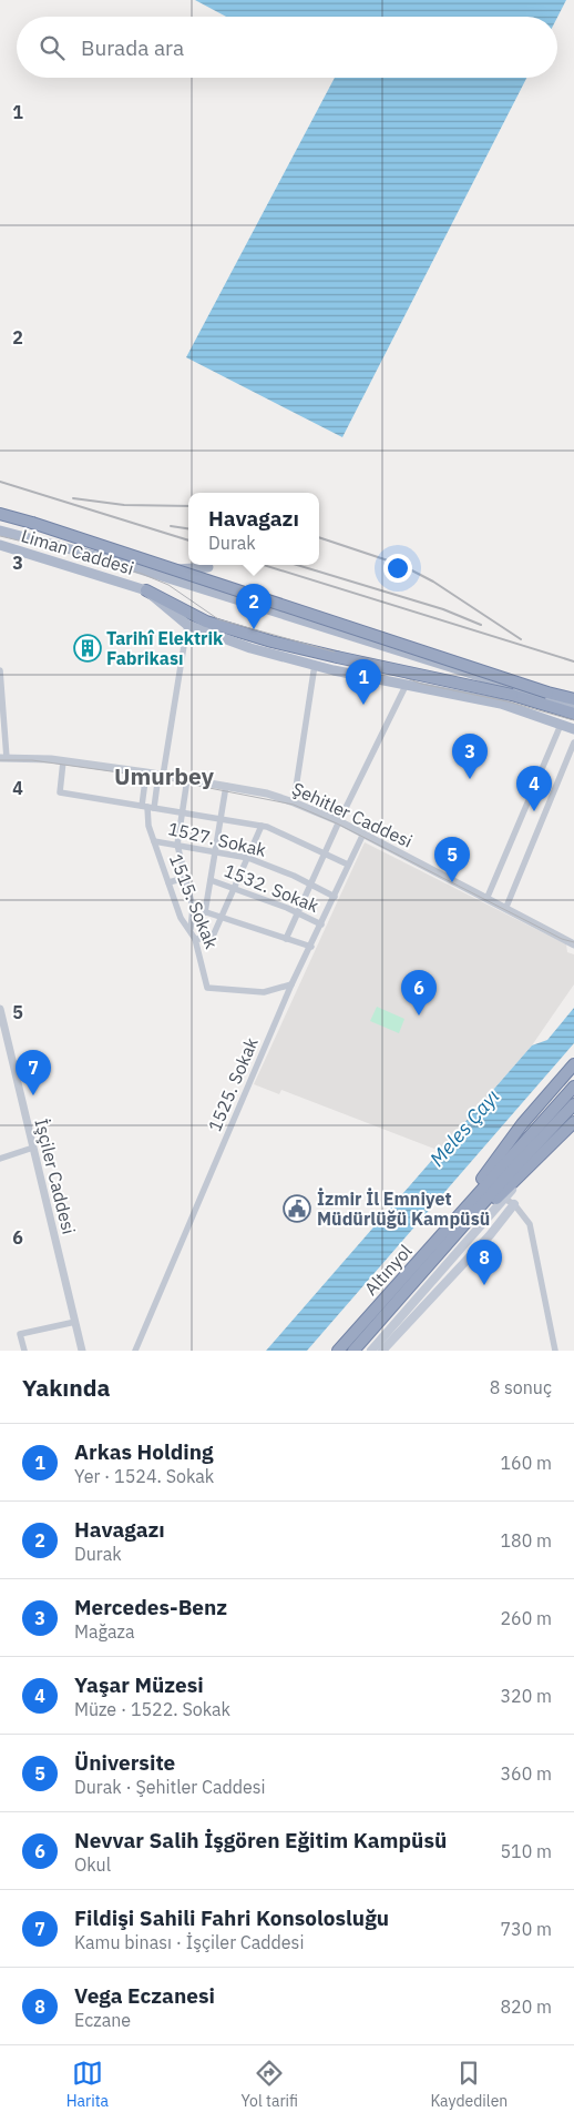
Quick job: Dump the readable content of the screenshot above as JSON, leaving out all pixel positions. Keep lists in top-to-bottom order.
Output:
{
  "streets": {
    "highway": ["Altınyol"],
    "main road": ["Liman Caddesi"],
    "street": [
      "Şehitler Caddesi",
      "1527. Sokak",
      "1532. Sokak",
      "1515. Sokak",
      "1525. Sokak",
      "İşçiler Caddesi"
    ]
  },
  "crossings": [
    ["Şehitler Caddesi", "1515. Sokak"],
    ["Şehitler Caddesi", "1525. Sokak"],
    ["1527. Sokak", "1515. Sokak"],
    ["1527. Sokak", "1525. Sokak"],
    ["1532. Sokak", "1525. Sokak"],
    ["1515. Sokak", "1525. Sokak"]
  ],
  "districts": ["Umurbey"],
  "water": ["Meles Çayı"],
  "places": {
    "building": ["Tarihî Elektrik Fabrikası"],
    "public building": ["İzmir İl Emniyet Müdürlüğü Kampüsü"]
  },
  "page": {
    "search": "Burada ara",
    "popup": ["Havagazı", "Durak"],
    "pins": [
      "2",
      "1",
      "3",
      "4",
      "5",
      "6",
      "7",
      "8"
    ],
    "heading": ["Yakında", "8 sonuç"],
    "list": [
      {
        "mark": "1",
        "name": "Arkas Holding",
        "note": "Yer · 1524. Sokak",
        "value": "160 m"
      },
      {
        "mark": "2",
        "name": "Havagazı",
        "note": "Durak",
        "value": "180 m"
      },
      {
        "mark": "3",
        "name": "Mercedes-Benz",
        "note": "Mağaza",
        "value": "260 m"
      },
      {
        "mark": "4",
        "name": "Yaşar Müzesi",
        "note": "Müze · 1522. Sokak",
        "value": "320 m"
      },
      {
        "mark": "5",
        "name": "Üniversite",
        "note": "Durak · Şehitler Caddesi",
        "value": "360 m"
      },
      {
        "mark": "6",
        "name": "Nevvar Salih İşgören Eğitim Kampüsü",
        "note": "Okul",
        "value": "510 m"
      },
      {
        "mark": "7",
        "name": "Fildişi Sahili Fahri Konsolosluğu",
        "note": "Kamu binası · İşçiler Caddesi",
        "value": "730 m"
      },
      {
        "mark": "8",
        "name": "Vega Eczanesi",
        "note": "Eczane",
        "value": "820 m"
      }
    ],
    "nav": ["Harita", "Yol tarifi", "Kaydedilen"]
  },
  "grid": {
    "rows": [
      "1",
      "2",
      "3",
      "4",
      "5",
      "6"
    ]
  }
}
